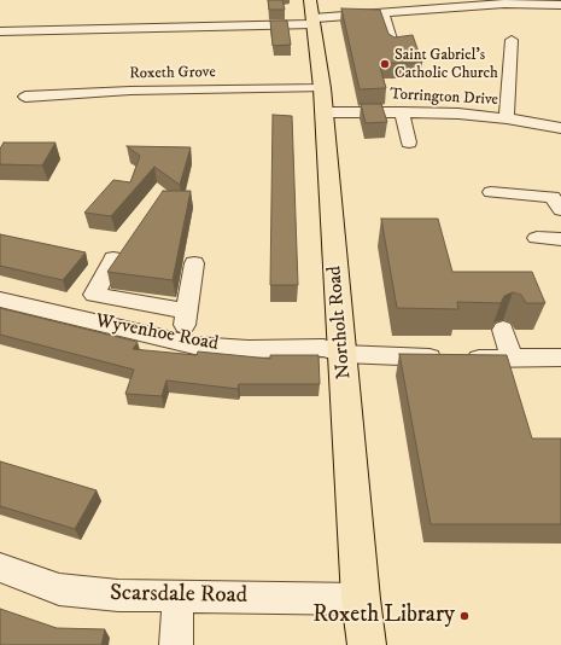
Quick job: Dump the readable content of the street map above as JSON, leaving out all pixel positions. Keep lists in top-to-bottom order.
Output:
{
  "streets": {
    "main road": ["Northolt Road"],
    "street": [
      "Roxeth Grove",
      "Torrington Drive",
      "Wyvenhoe Road",
      "Scarsdale Road"
    ]
  },
  "crossings": [
    ["Roxeth Grove", "Torrington Drive"],
    ["Roxeth Grove", "Northolt Road"],
    ["Torrington Drive", "Northolt Road"],
    ["Northolt Road", "Wyvenhoe Road"],
    ["Northolt Road", "Scarsdale Road"]
  ],
  "places": ["Saint Gabriel's Catholic Church", "Roxeth Library"]
}
